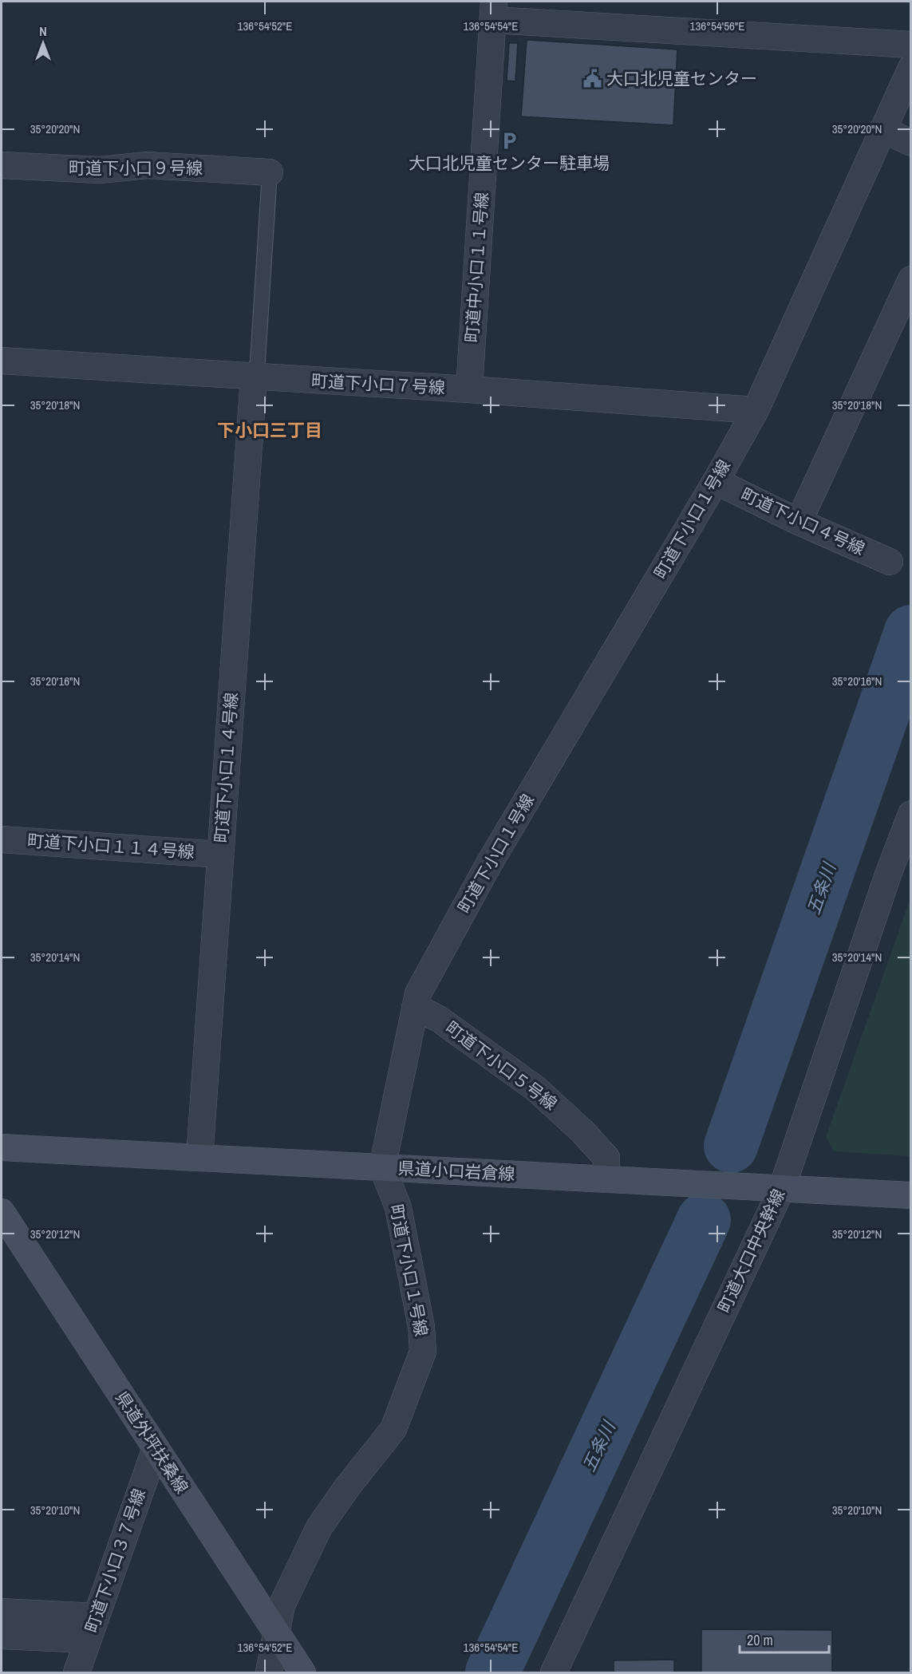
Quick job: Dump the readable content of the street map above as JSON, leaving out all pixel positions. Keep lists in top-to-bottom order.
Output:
{
  "streets": {
    "main road": ["県道小口岩倉線", "県道外坪扶桑線"],
    "street": [
      "町道下小口９号線",
      "町道中小口１１号線",
      "町道下小口７号線",
      "町道下小口１号線",
      "町道下小口４号線",
      "町道下小口１４号線",
      "町道下小口１１４号線",
      "町道下小口５号線",
      "町道大口中央幹線",
      "町道下小口３７号線"
    ]
  },
  "crossings": [
    ["町道中小口１１号線", "町道下小口７号線"],
    ["町道下小口７号線", "町道下小口１号線"],
    ["町道下小口７号線", "町道下小口１４号線"],
    ["町道下小口１号線", "町道下小口４号線"],
    ["町道下小口１号線", "町道下小口５号線"],
    ["町道下小口１号線", "県道小口岩倉線"],
    ["町道下小口１号線", "県道外坪扶桑線"],
    ["町道下小口１４号線", "町道下小口１１４号線"],
    ["町道下小口１４号線", "県道小口岩倉線"],
    ["町道下小口５号線", "県道小口岩倉線"],
    ["県道小口岩倉線", "町道大口中央幹線"],
    ["県道外坪扶桑線", "町道下小口３７号線"]
  ],
  "districts": ["下小口三丁目"],
  "water": ["五条川"],
  "places": {
    "public building": ["大口北児童センター"],
    "parking": ["大口北児童センター駐車場"]
  },
  "scale_bar": "20 m",
  "north": "top",
  "coordinates": [
    "136°54'52\"E",
    "136°54'54\"E",
    "136°54'56\"E",
    "35°20'20\"N",
    "35°20'18\"N",
    "35°20'16\"N",
    "35°20'14\"N",
    "35°20'12\"N",
    "35°20'10\"N"
  ]
}
